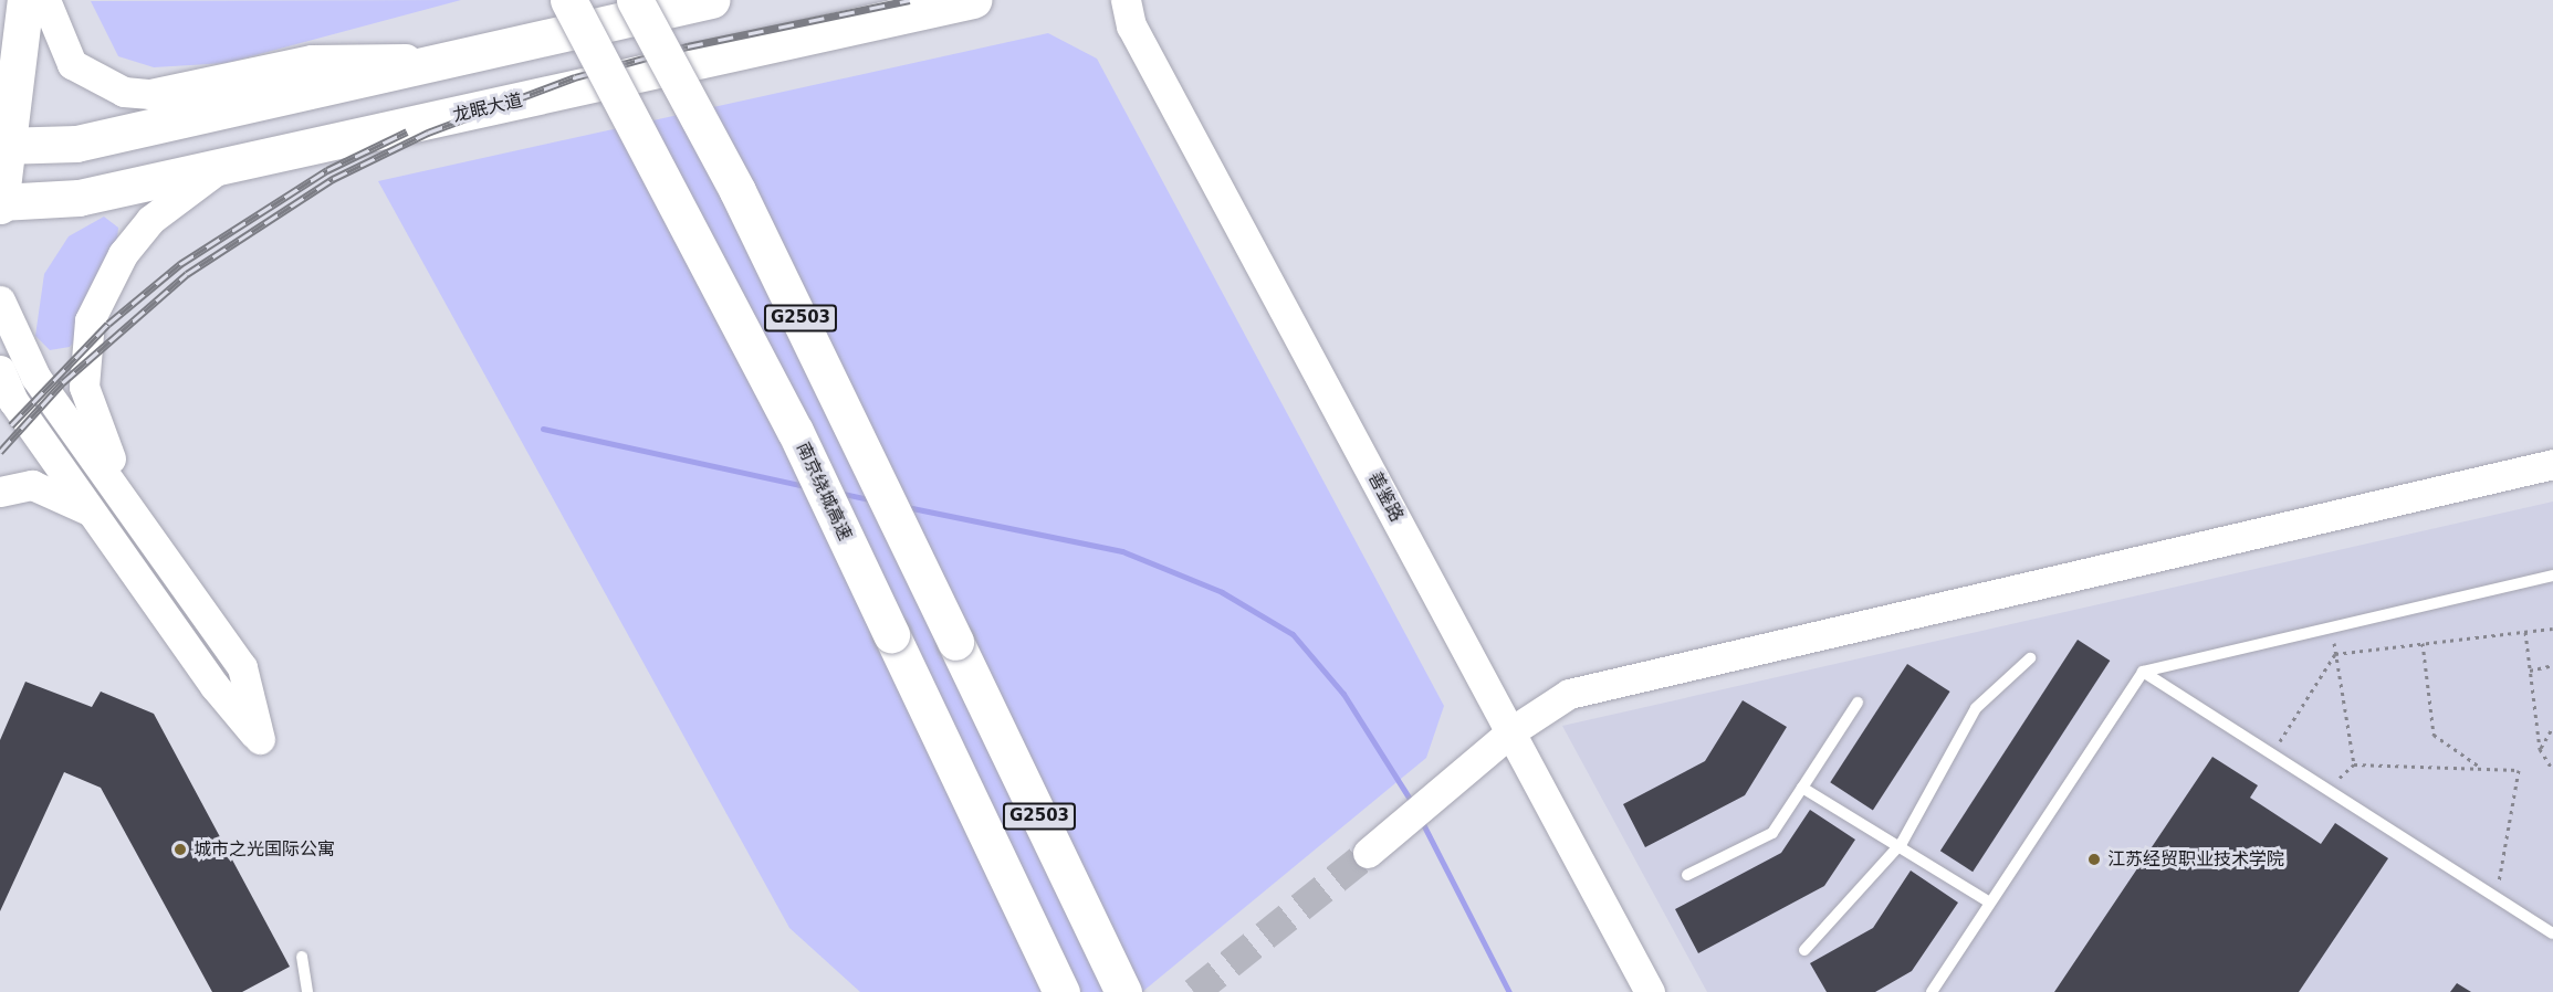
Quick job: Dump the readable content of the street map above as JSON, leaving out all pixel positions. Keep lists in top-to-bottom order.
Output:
{
  "streets": {
    "main road": ["龙眠大道", "G2503", "南京绕城高速"],
    "street": ["善鉴路"]
  },
  "places": ["城市之光国际公寓", "江苏经贸职业技术学院"]
}
